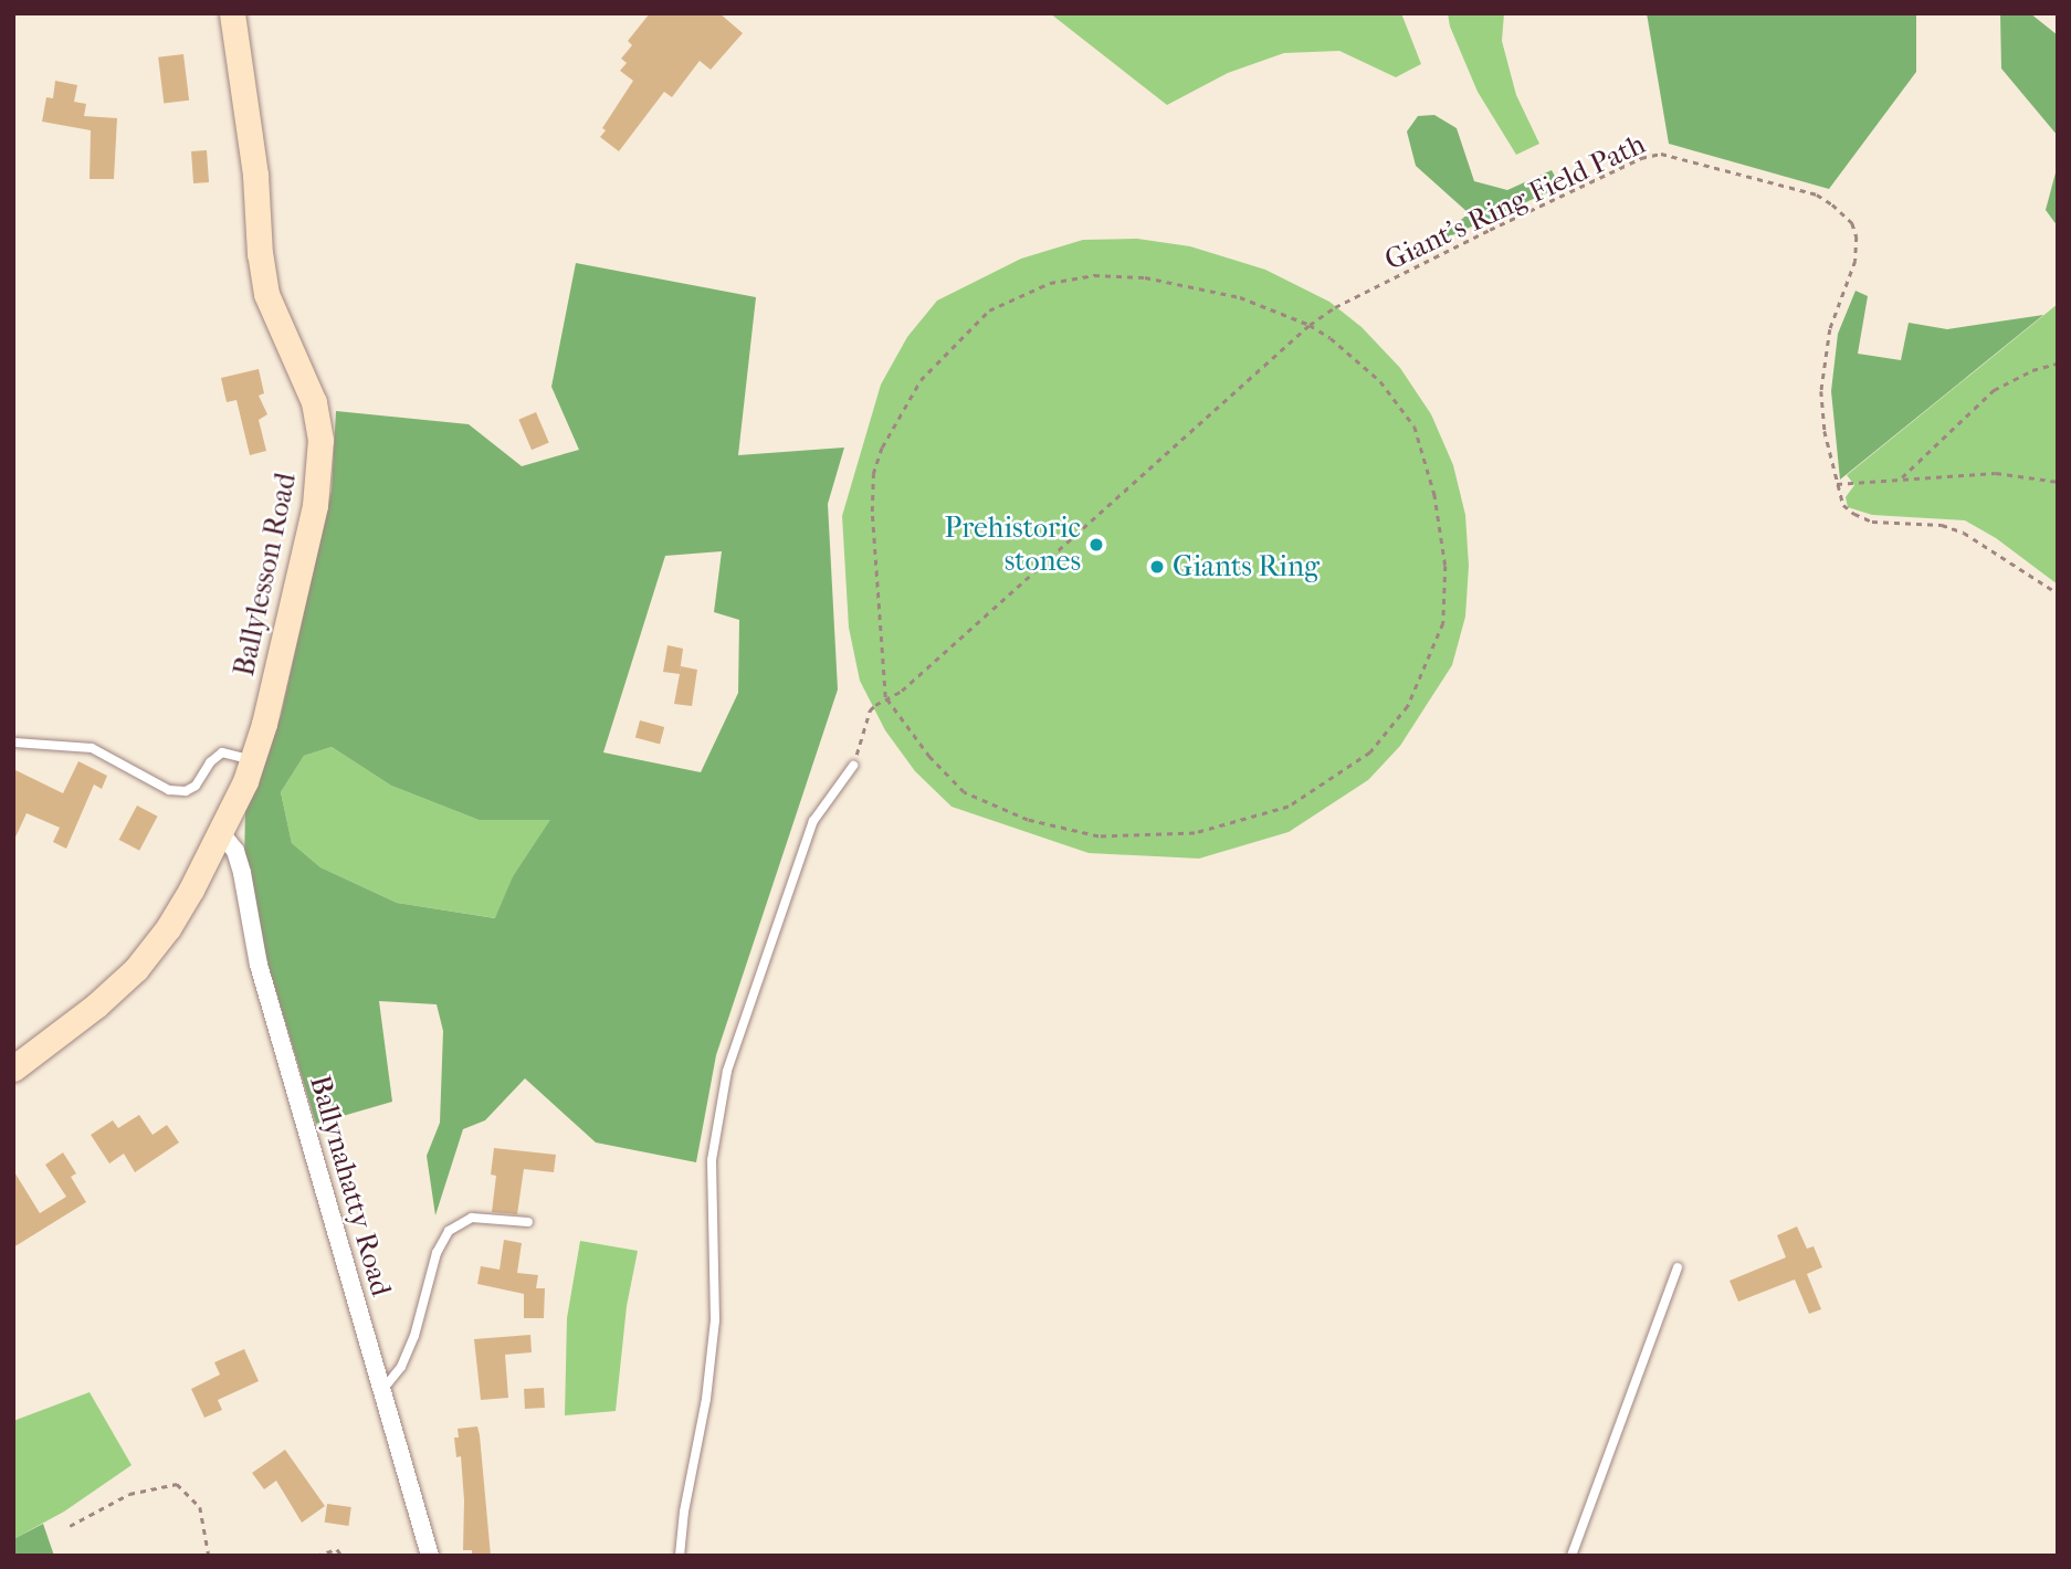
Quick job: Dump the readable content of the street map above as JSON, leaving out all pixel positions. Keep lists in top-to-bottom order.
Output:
{
  "streets": {
    "main road": ["Ballylesson Road"],
    "street": ["Ballynahatty Road"],
    "path": ["Giant's Ring Field Path"]
  },
  "crossings": [
    ["Ballylesson Road", "Ballynahatty Road"]
  ],
  "places": ["Prehistoric stones", "Giants Ring"]
}
